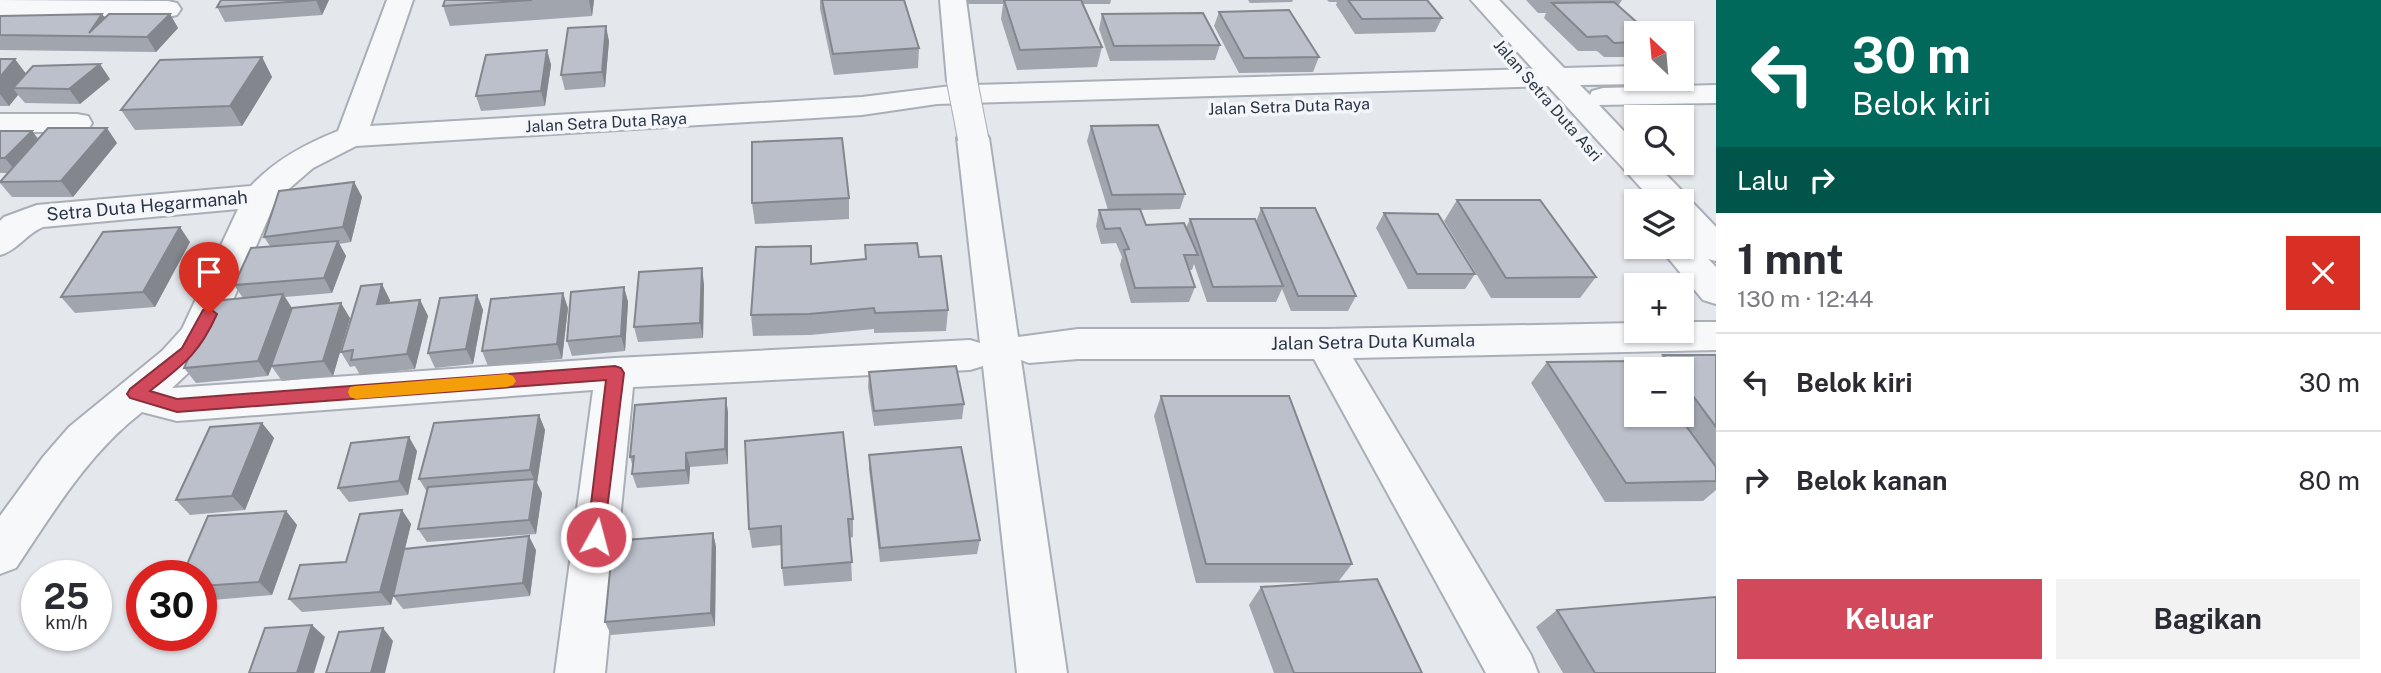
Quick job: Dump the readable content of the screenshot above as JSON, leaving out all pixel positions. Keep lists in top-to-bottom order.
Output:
{
  "streets": {
    "street": [
      "Jalan Setra Duta Asri",
      "Jalan Setra Duta Raya",
      "Setra Duta Hegarmanah",
      "Jalan Setra Duta Kumala"
    ]
  },
  "crossings": [
    ["Jalan Setra Duta Asri", "Jalan Setra Duta Raya"]
  ],
  "north": "top left",
  "page": {
    "turn": ["30 m", "Belok kiri"],
    "map_buttons": ["+", "−"],
    "then": "Lalu",
    "heading": ["1 mnt", "130 m · 12:44"],
    "list": [
      {
        "name": "Belok kiri",
        "value": "30 m"
      },
      {
        "name": "Belok kanan",
        "value": "80 m"
      }
    ],
    "speed": "25 km/h",
    "limit": "30",
    "buttons": ["Keluar", "Bagikan"]
  }
}
